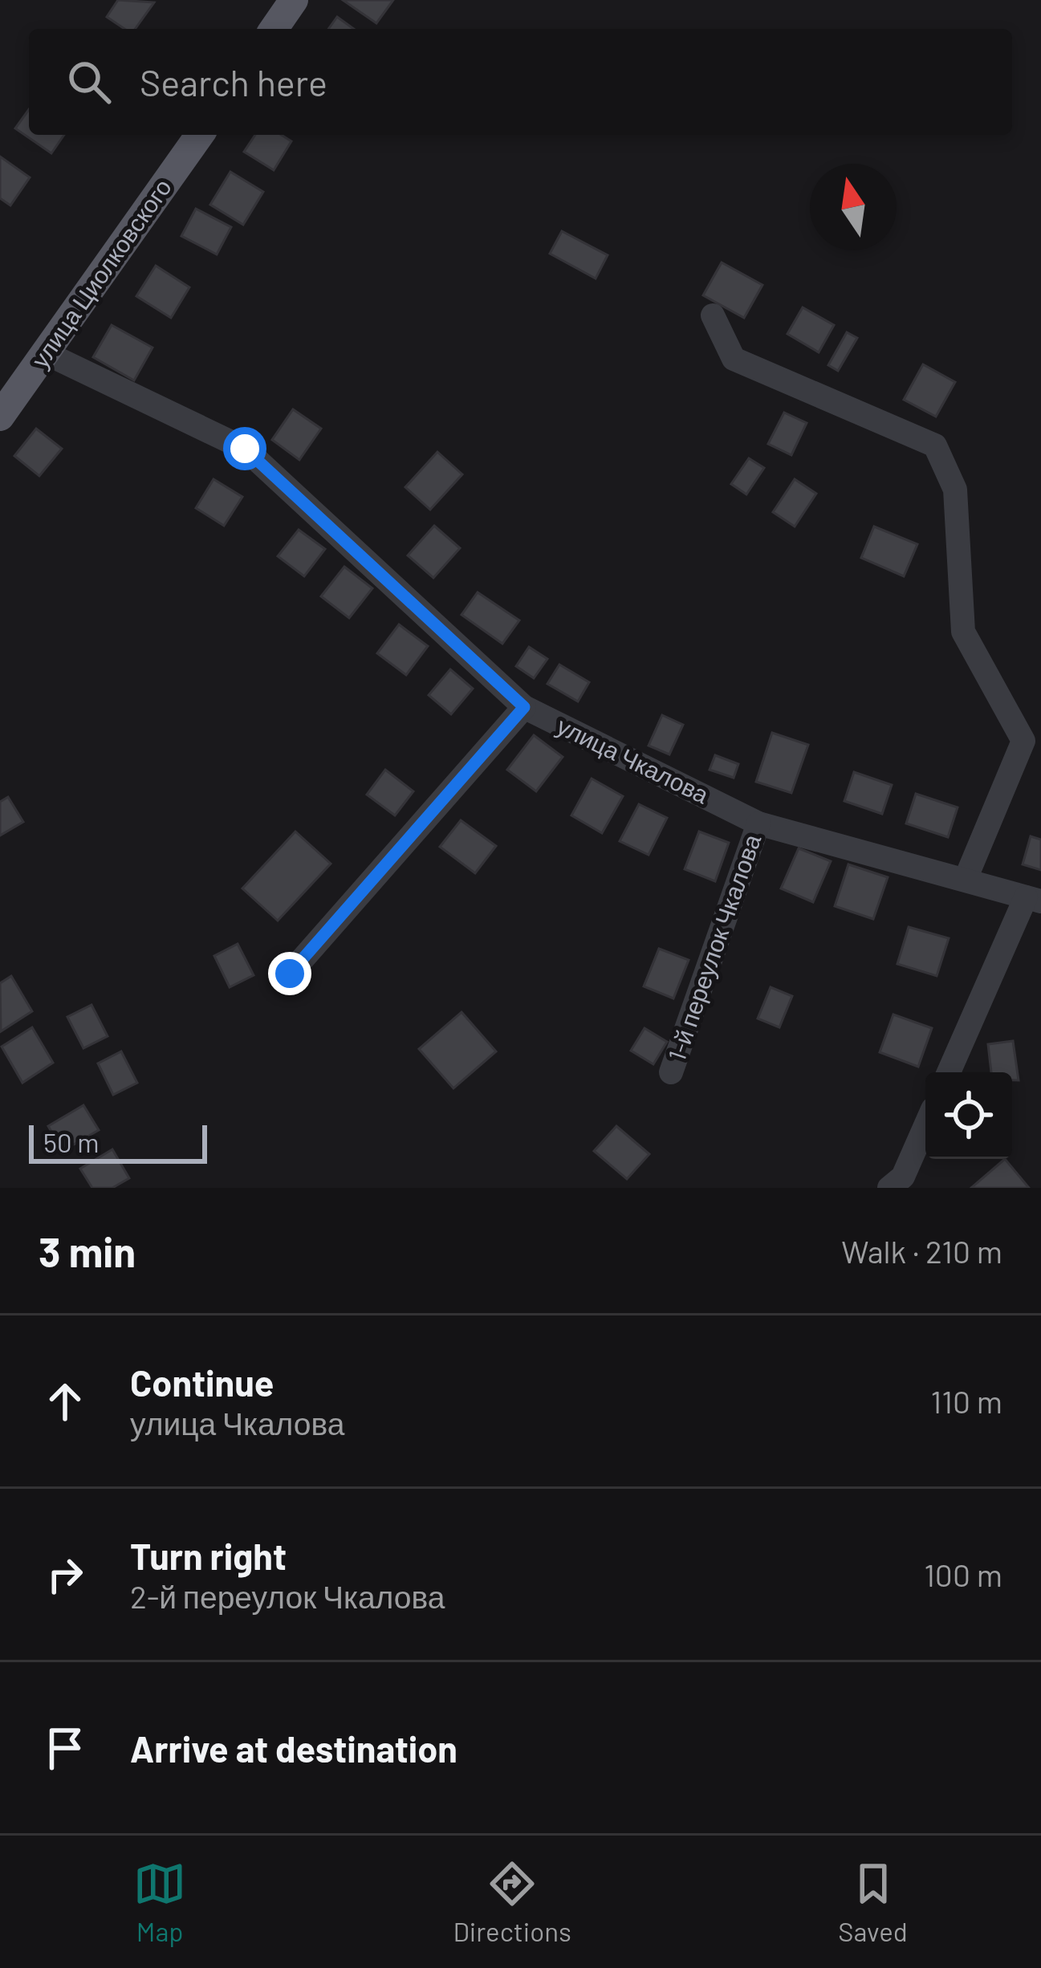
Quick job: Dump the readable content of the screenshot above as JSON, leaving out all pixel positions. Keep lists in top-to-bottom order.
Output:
{
  "streets": {
    "main road": ["улица Циолковского"],
    "street": ["улица Чкалова", "1-й переулок Чкалова"]
  },
  "crossings": [
    ["улица Циолковского", "улица Чкалова"],
    ["улица Чкалова", "1-й переулок Чкалова"]
  ],
  "scale_bar": "50 m",
  "north": "top",
  "page": {
    "search": "Search here",
    "scale": "50 m",
    "heading": ["3 min", "Walk · 210 m"],
    "list": [
      ["Continue", "улица Чкалова", "110 m"],
      ["Turn right", "2-й переулок Чкалова", "100 m"],
      "Arrive at destination"
    ],
    "nav": ["Map", "Directions", "Saved"]
  }
}
